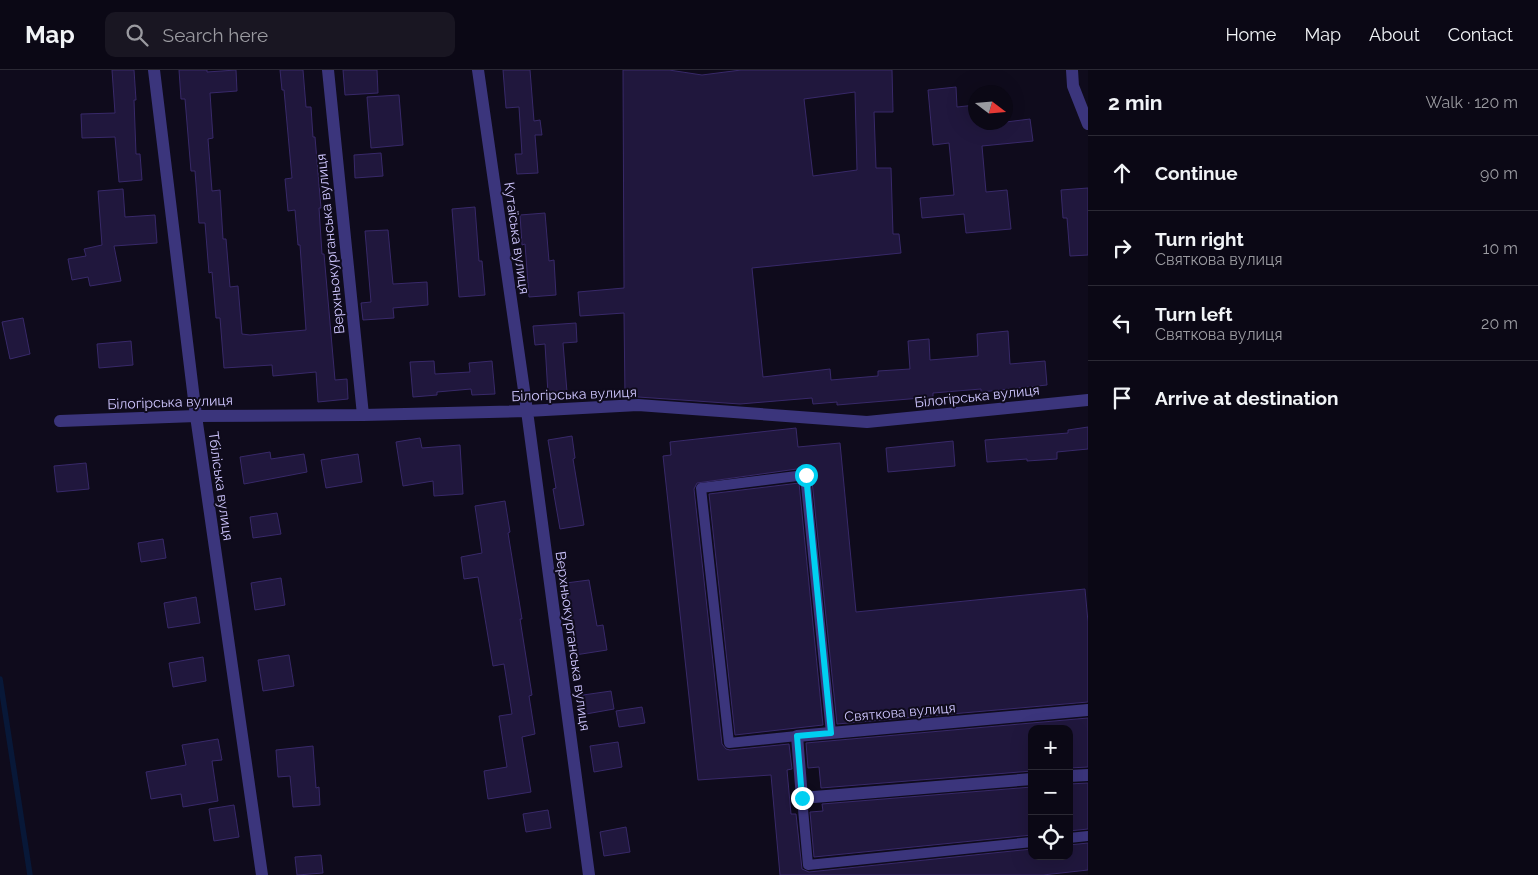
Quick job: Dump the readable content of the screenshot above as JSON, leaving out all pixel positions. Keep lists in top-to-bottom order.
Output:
{
  "streets": {
    "street": [
      "Кутаїська вулиця",
      "Верхньокурганська вулиця",
      "Білогірська вулиця",
      "Тбіліська вулиця",
      "Святкова вулиця"
    ]
  },
  "crossings": [
    ["Кутаїська вулиця", "Верхньокурганська вулиця"],
    ["Кутаїська вулиця", "Білогірська вулиця"],
    ["Верхньокурганська вулиця", "Білогірська вулиця"],
    ["Білогірська вулиця", "Тбіліська вулиця"]
  ],
  "north": "right",
  "page": {
    "header": "Map",
    "search": "Search here",
    "nav": [
      "Home",
      "Map",
      "About",
      "Contact"
    ],
    "heading": ["2 min", "Walk · 120 m"],
    "list": [
      ["Continue", "90 m"],
      ["Turn right", "Святкова вулиця", "10 m"],
      ["Turn left", "Святкова вулиця", "20 m"],
      "Arrive at destination"
    ],
    "map_buttons": ["+", "−"]
  }
}
